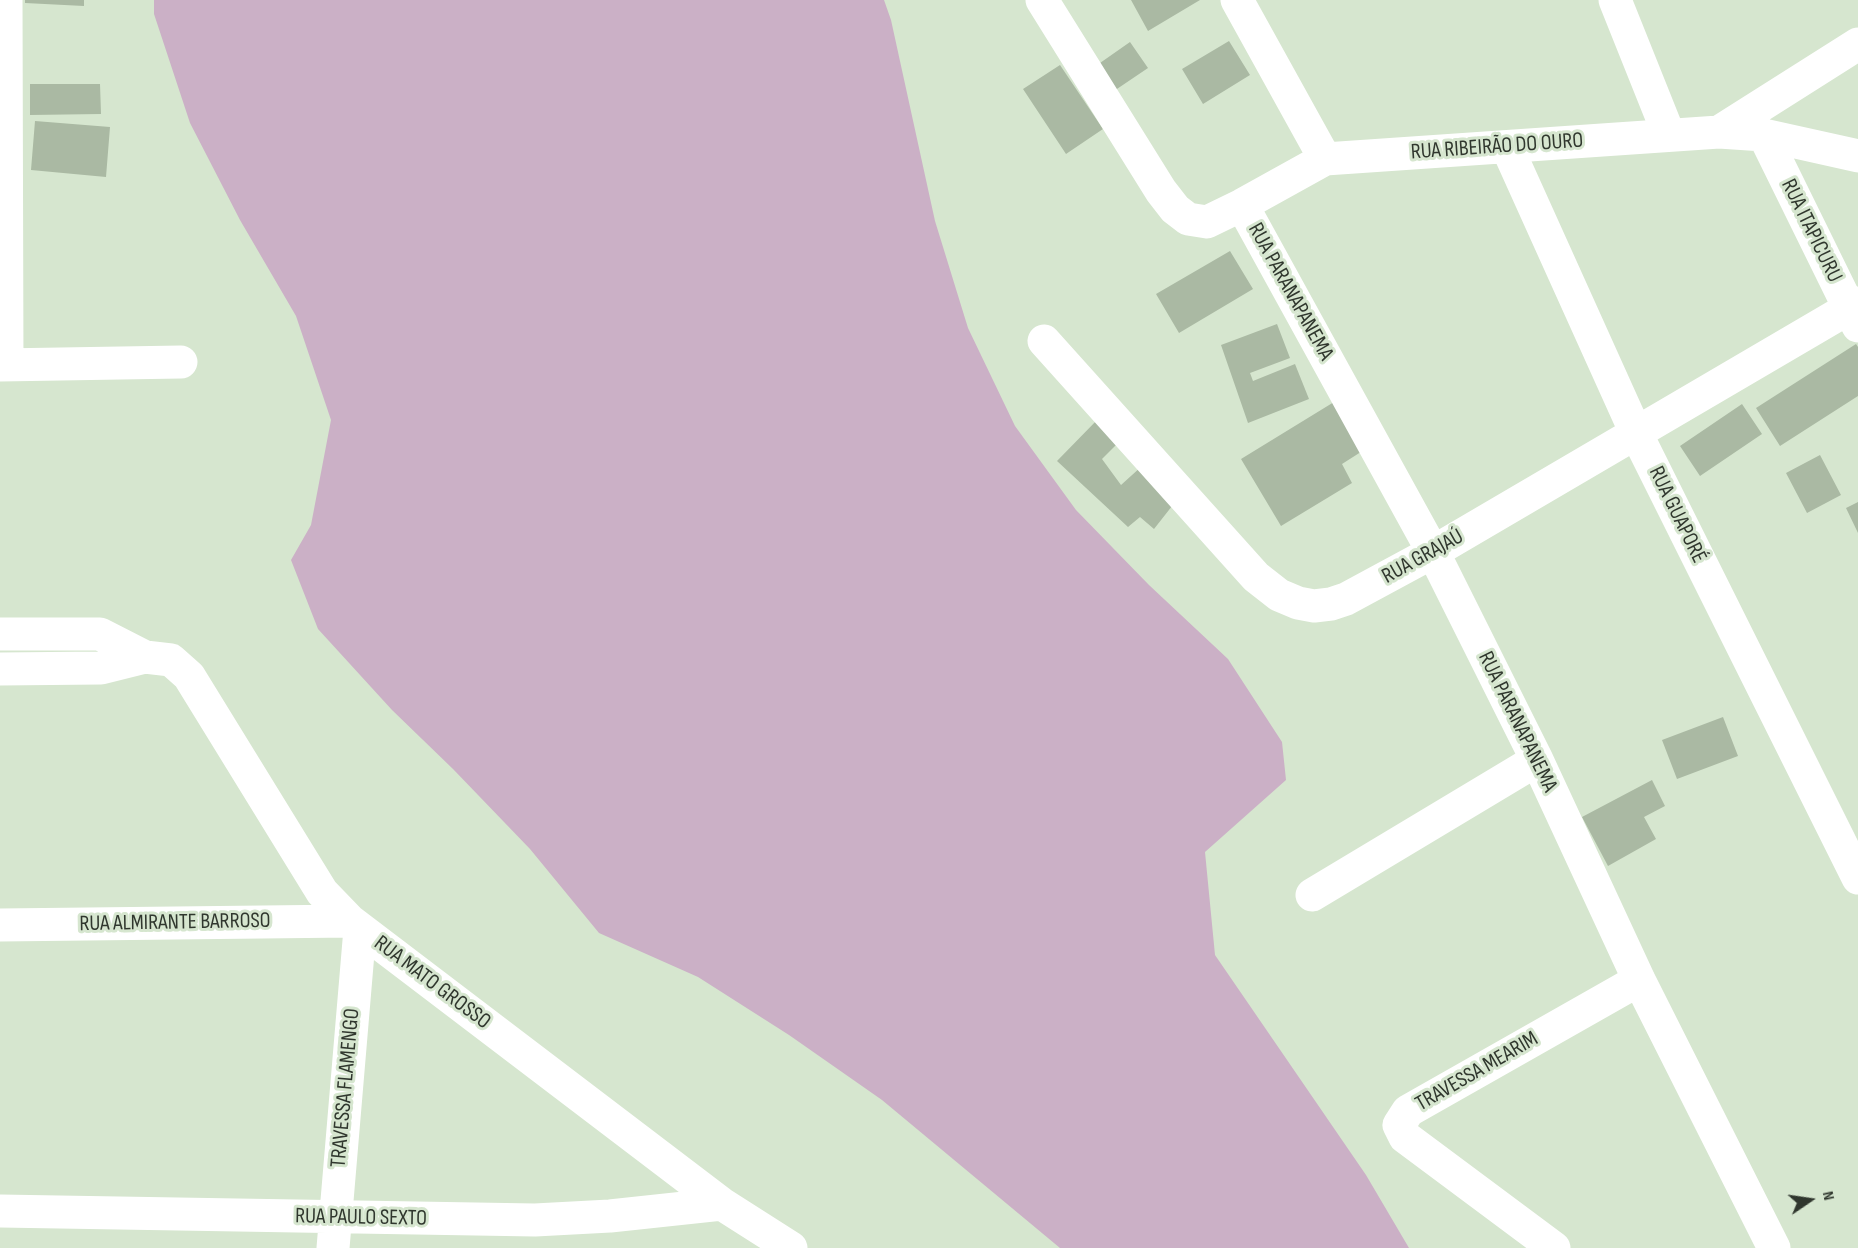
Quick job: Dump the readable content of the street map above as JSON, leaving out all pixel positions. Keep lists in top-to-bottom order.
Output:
{
  "streets": {
    "street": [
      "RUA RIBEIRÃO DO OURO",
      "RUA ITAPICURU",
      "RUA PARANAPANEMA",
      "RUA GUAPORÉ",
      "RUA GRAJAÚ",
      "RUA ALMIRANTE BARROSO",
      "RUA MATO GROSSO",
      "TRAVESSA MEARIM",
      "TRAVESSA FLAMENGO",
      "RUA PAULO SEXTO"
    ]
  },
  "crossings": [
    ["RUA RIBEIRÃO DO OURO", "RUA ITAPICURU"],
    ["RUA RIBEIRÃO DO OURO", "RUA PARANAPANEMA"],
    ["RUA RIBEIRÃO DO OURO", "RUA GUAPORÉ"],
    ["RUA ITAPICURU", "RUA GRAJAÚ"],
    ["RUA PARANAPANEMA", "RUA GRAJAÚ"],
    ["RUA PARANAPANEMA", "TRAVESSA MEARIM"],
    ["RUA GUAPORÉ", "RUA GRAJAÚ"],
    ["RUA ALMIRANTE BARROSO", "RUA MATO GROSSO"],
    ["RUA ALMIRANTE BARROSO", "TRAVESSA FLAMENGO"],
    ["RUA MATO GROSSO", "TRAVESSA FLAMENGO"],
    ["RUA MATO GROSSO", "RUA PAULO SEXTO"],
    ["TRAVESSA FLAMENGO", "RUA PAULO SEXTO"]
  ],
  "north": "right"
}
